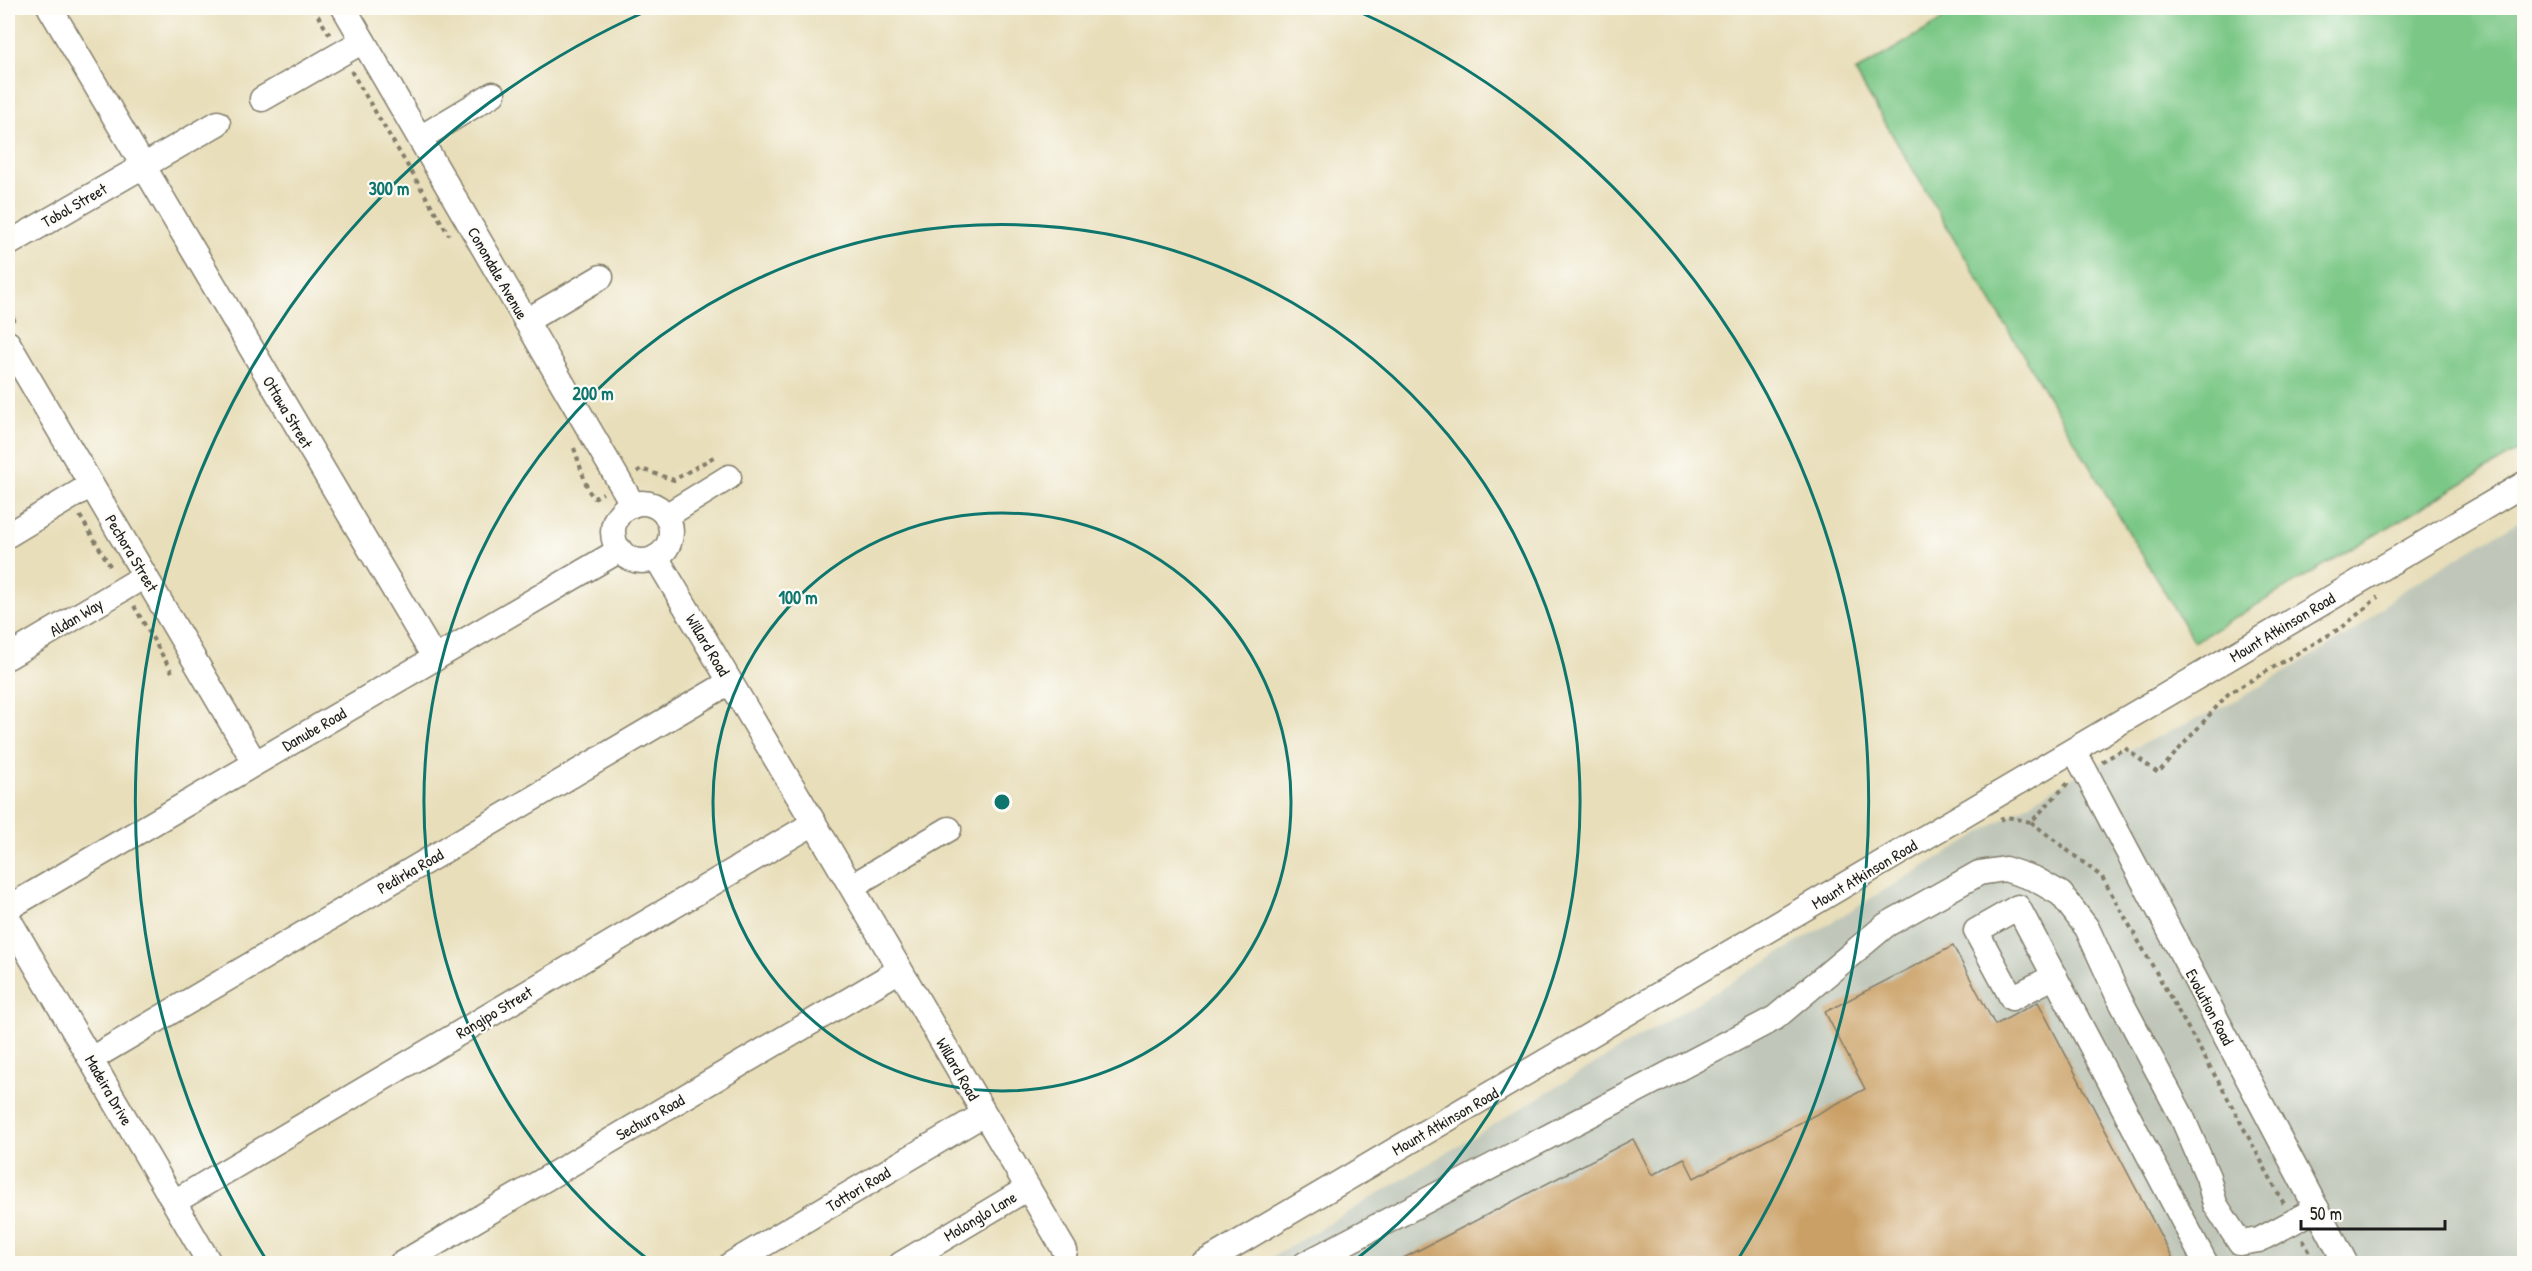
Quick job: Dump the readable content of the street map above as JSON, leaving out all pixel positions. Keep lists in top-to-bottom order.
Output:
{
  "streets": {
    "street": [
      "Tobol Street",
      "Conondale Avenue",
      "Ottawa Street",
      "Pechora Street",
      "Aldan Way",
      "Mount Atkinson Road",
      "Willard Road",
      "Danube Road",
      "Pedirka Road",
      "Evolution Road",
      "Rangipo Street",
      "Madeira Drive",
      "Sechura Road",
      "Tottori Road",
      "Molonglo Lane"
    ]
  },
  "crossings": [
    ["Tobol Street", "Ottawa Street"],
    ["Conondale Avenue", "Willard Road"],
    ["Conondale Avenue", "Danube Road"],
    ["Ottawa Street", "Danube Road"],
    ["Pechora Street", "Aldan Way"],
    ["Pechora Street", "Danube Road"],
    ["Mount Atkinson Road", "Evolution Road"],
    ["Willard Road", "Danube Road"],
    ["Willard Road", "Pedirka Road"],
    ["Willard Road", "Rangipo Street"],
    ["Willard Road", "Sechura Road"],
    ["Willard Road", "Tottori Road"],
    ["Willard Road", "Molonglo Lane"],
    ["Pedirka Road", "Madeira Drive"],
    ["Rangipo Street", "Madeira Drive"]
  ],
  "scale_bar": "50 m",
  "rings": ["300 m", "200 m", "100 m"]
}
